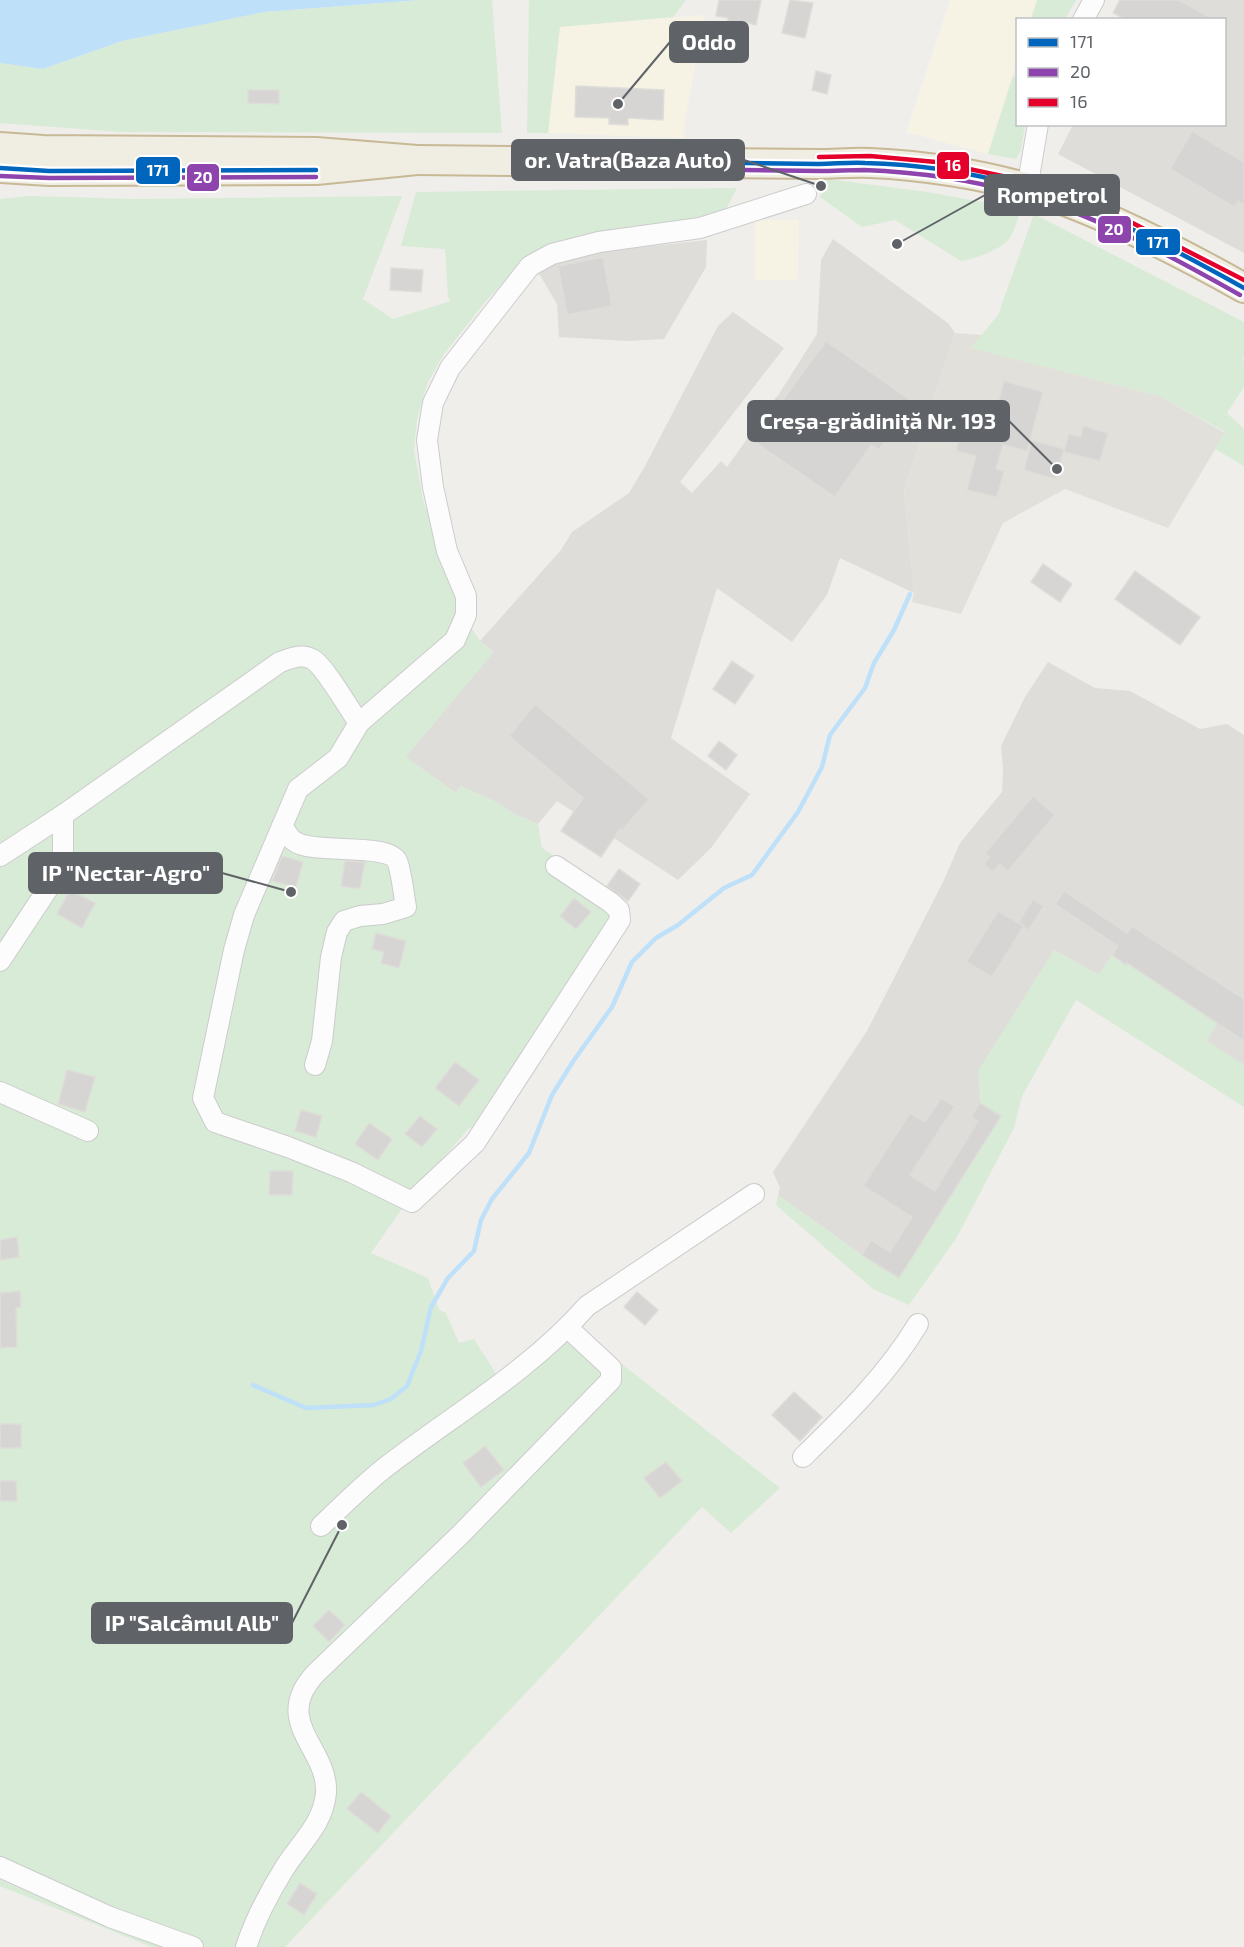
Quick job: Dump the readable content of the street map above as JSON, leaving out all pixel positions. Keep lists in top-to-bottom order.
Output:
{
  "places": [
    "Oddo",
    "or. Vatra(Baza Auto)",
    "Rompetrol",
    "Creşa-grădiniţă Nr. 193",
    "IP \"Nectar-Agro\"",
    "IP \"Salcâmul Alb\""
  ],
  "lines": ["transit line 16", "transit line 171", "transit line 20"],
  "legend": ["171", "20", "16"]
}
